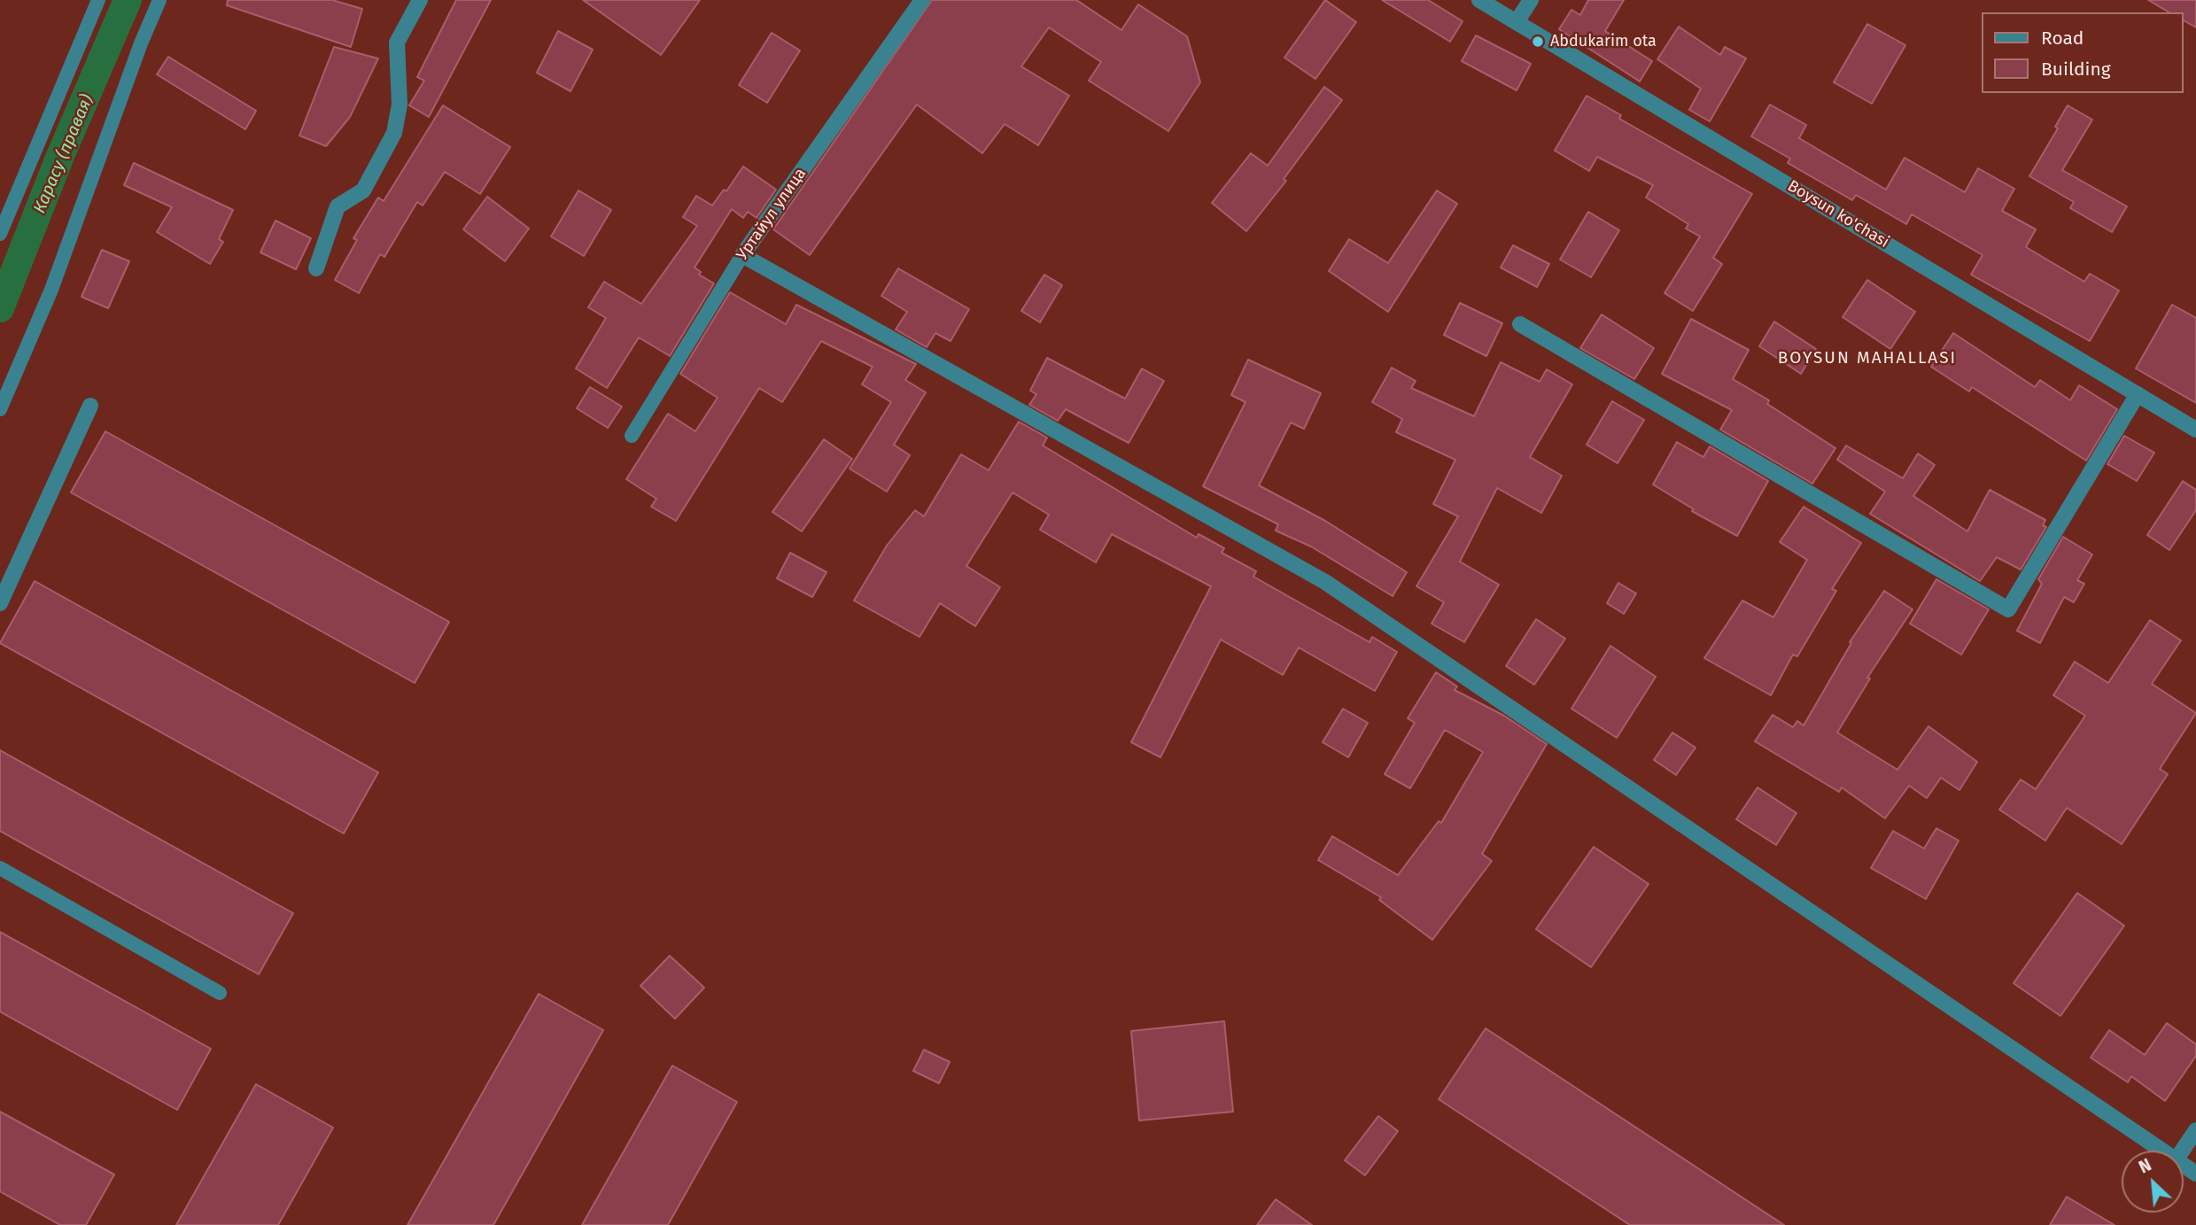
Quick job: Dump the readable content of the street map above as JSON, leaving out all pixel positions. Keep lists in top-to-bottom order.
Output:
{
  "streets": {
    "street": ["Уртайул улица", "Boysun ko'chasi"]
  },
  "districts": ["BOYSUN MAHALLASI"],
  "water": ["Карасу (правая)"],
  "places": ["Abdukarim ota"],
  "legend": ["Road", "Building"],
  "north": "top left"
}
